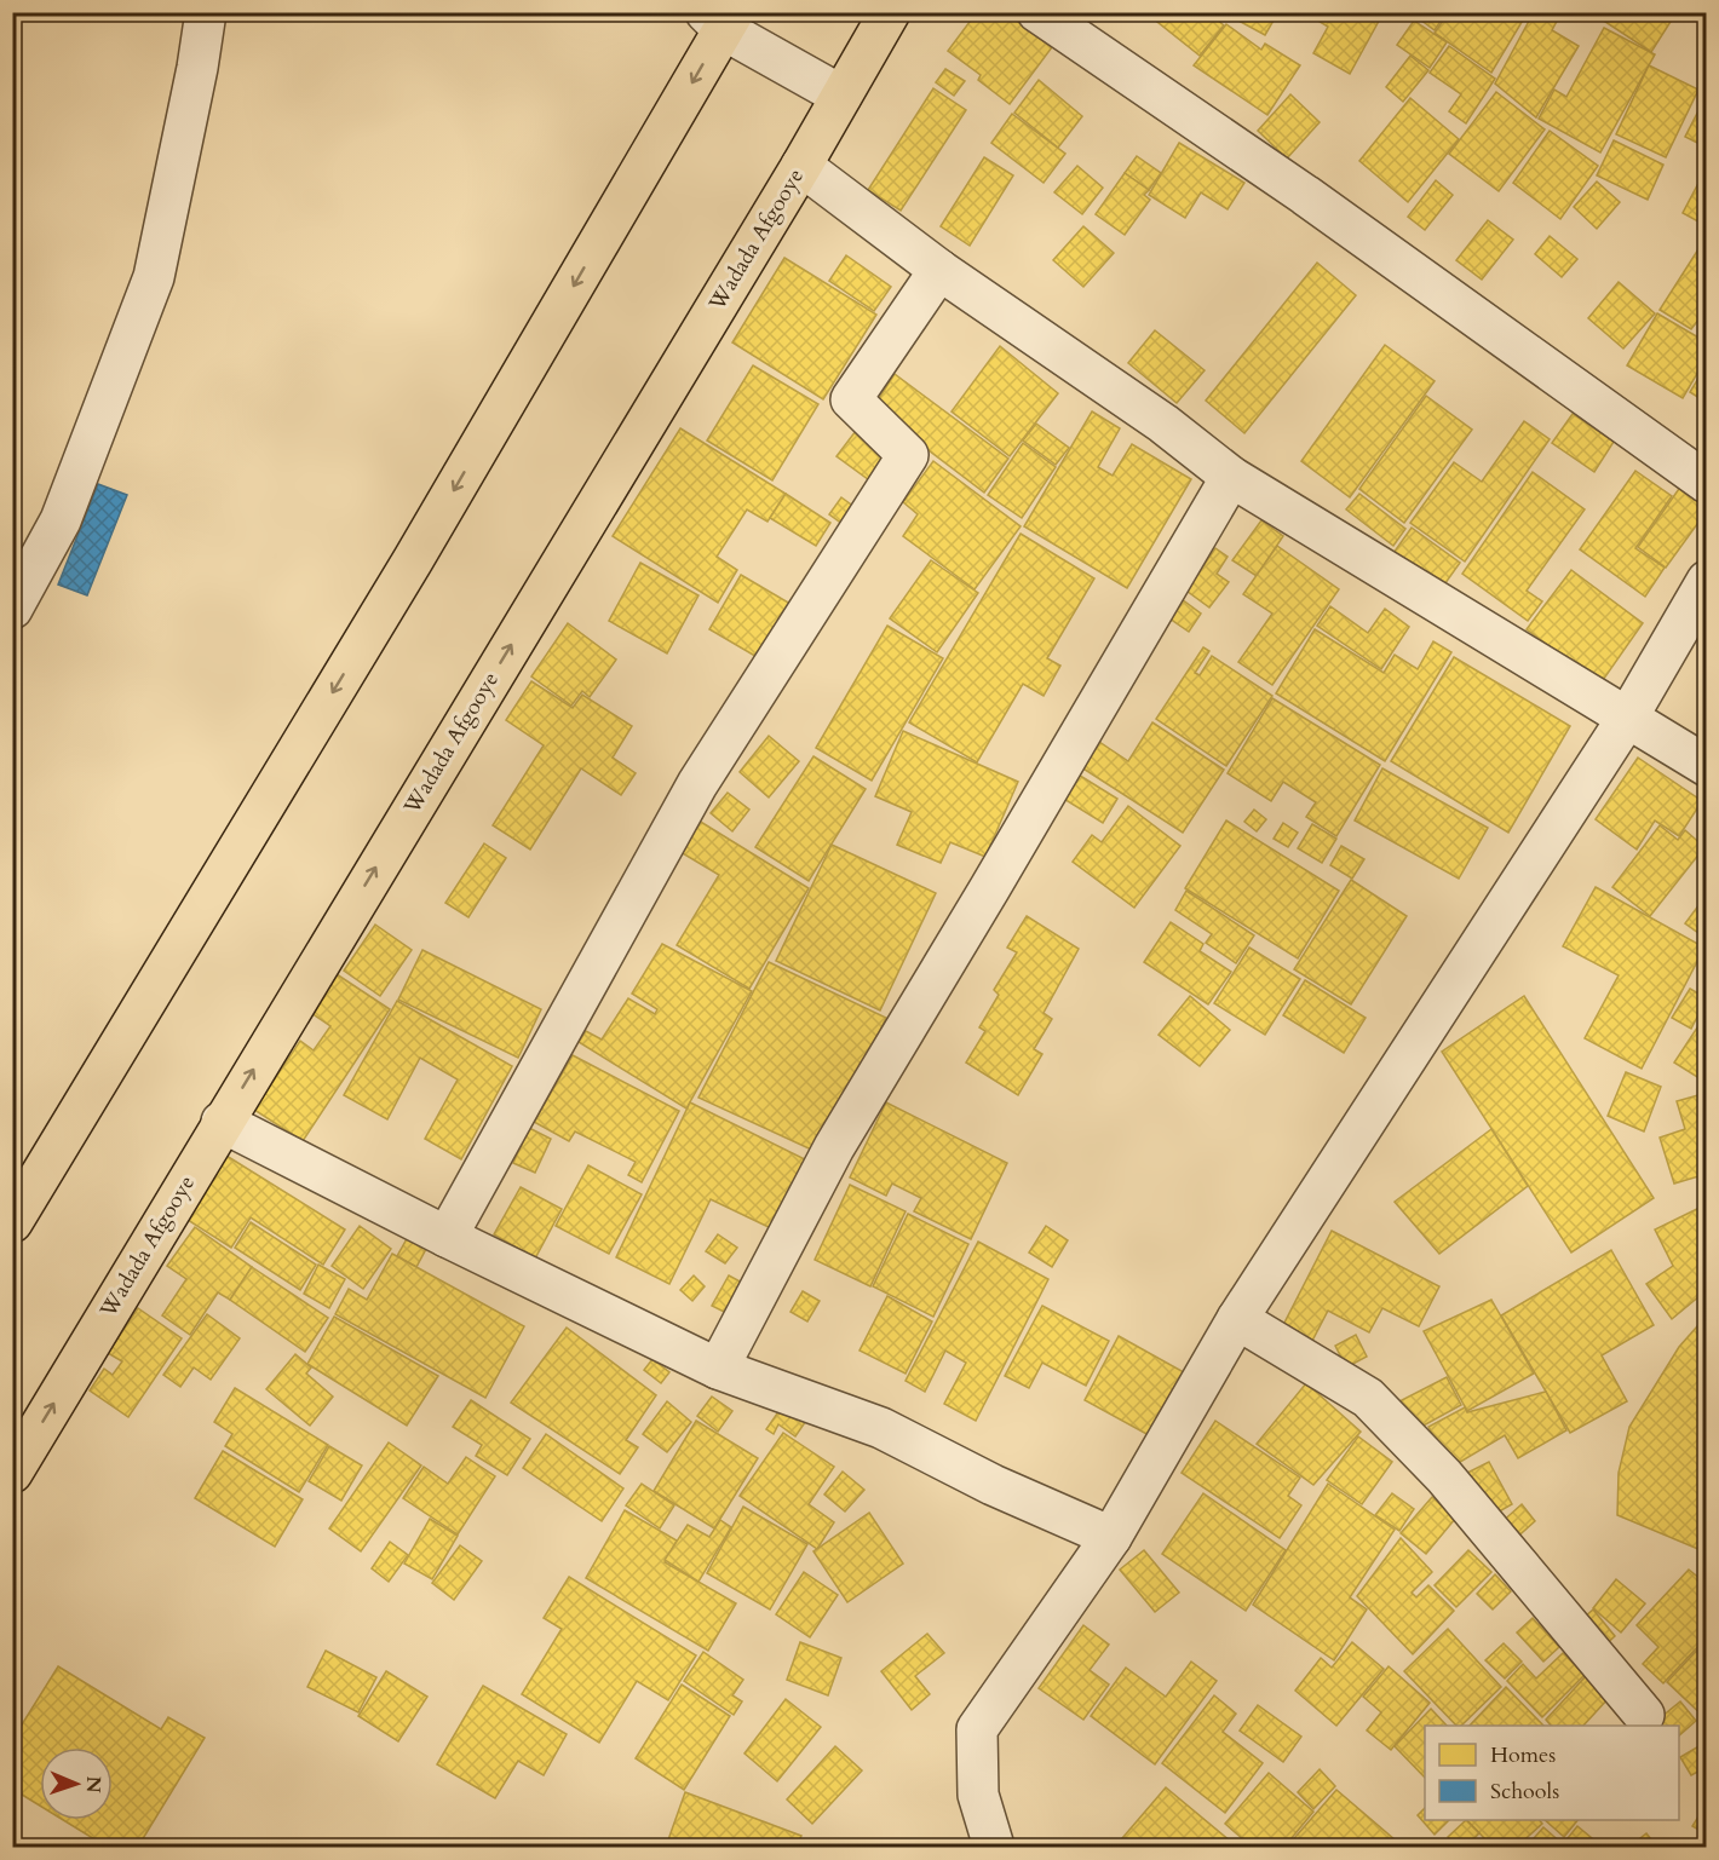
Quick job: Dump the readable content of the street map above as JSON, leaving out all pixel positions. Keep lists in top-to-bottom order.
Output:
{
  "streets": {
    "highway": ["Wadada Afgooye"]
  },
  "legend": ["Homes", "Schools"],
  "north": "right"
}
